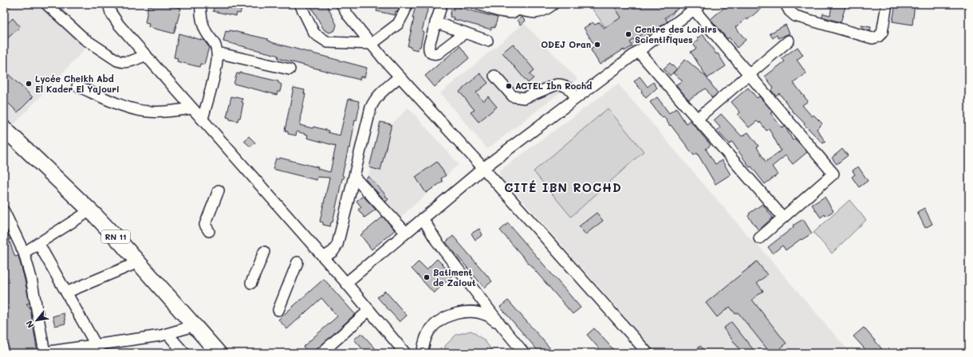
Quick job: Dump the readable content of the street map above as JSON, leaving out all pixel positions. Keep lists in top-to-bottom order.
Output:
{
  "streets": {
    "highway": ["RN 11"]
  },
  "districts": ["CITÉ IBN ROCHD"],
  "places": [
    "Centre des Loisirs Scientifiques",
    "ODEJ Oran",
    "Lycée Cheikh Abd El Kader El Yajouri",
    "ACTEL Ibn Rochd",
    "Batiment de Zaiout"
  ],
  "north": "bottom left"
}
